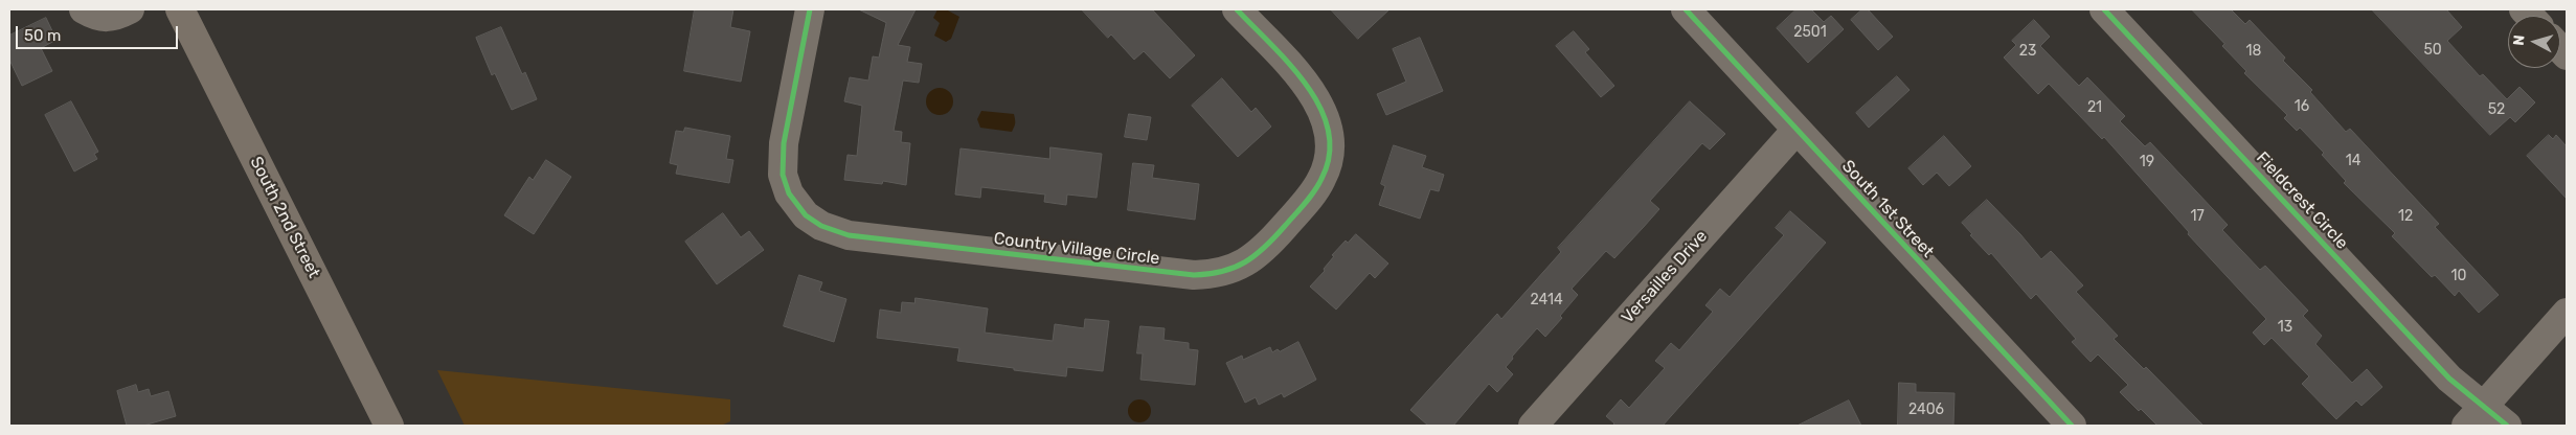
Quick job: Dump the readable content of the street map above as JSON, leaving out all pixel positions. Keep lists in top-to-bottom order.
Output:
{
  "streets": {
    "main road": ["South 2nd Street"],
    "street": [
      "Fieldcrest Circle",
      "South 1st Street",
      "Country Village Circle",
      "Versailles Drive"
    ]
  },
  "crossings": [
    ["South 1st Street", "Versailles Drive"]
  ],
  "house_numbers": [
    "2501",
    "50",
    "23",
    "18",
    "16",
    "21",
    "52",
    "14",
    "19",
    "17",
    "12",
    "10",
    "2414",
    "13",
    "2406"
  ],
  "scale_bar": "50 m",
  "north": "left"
}
